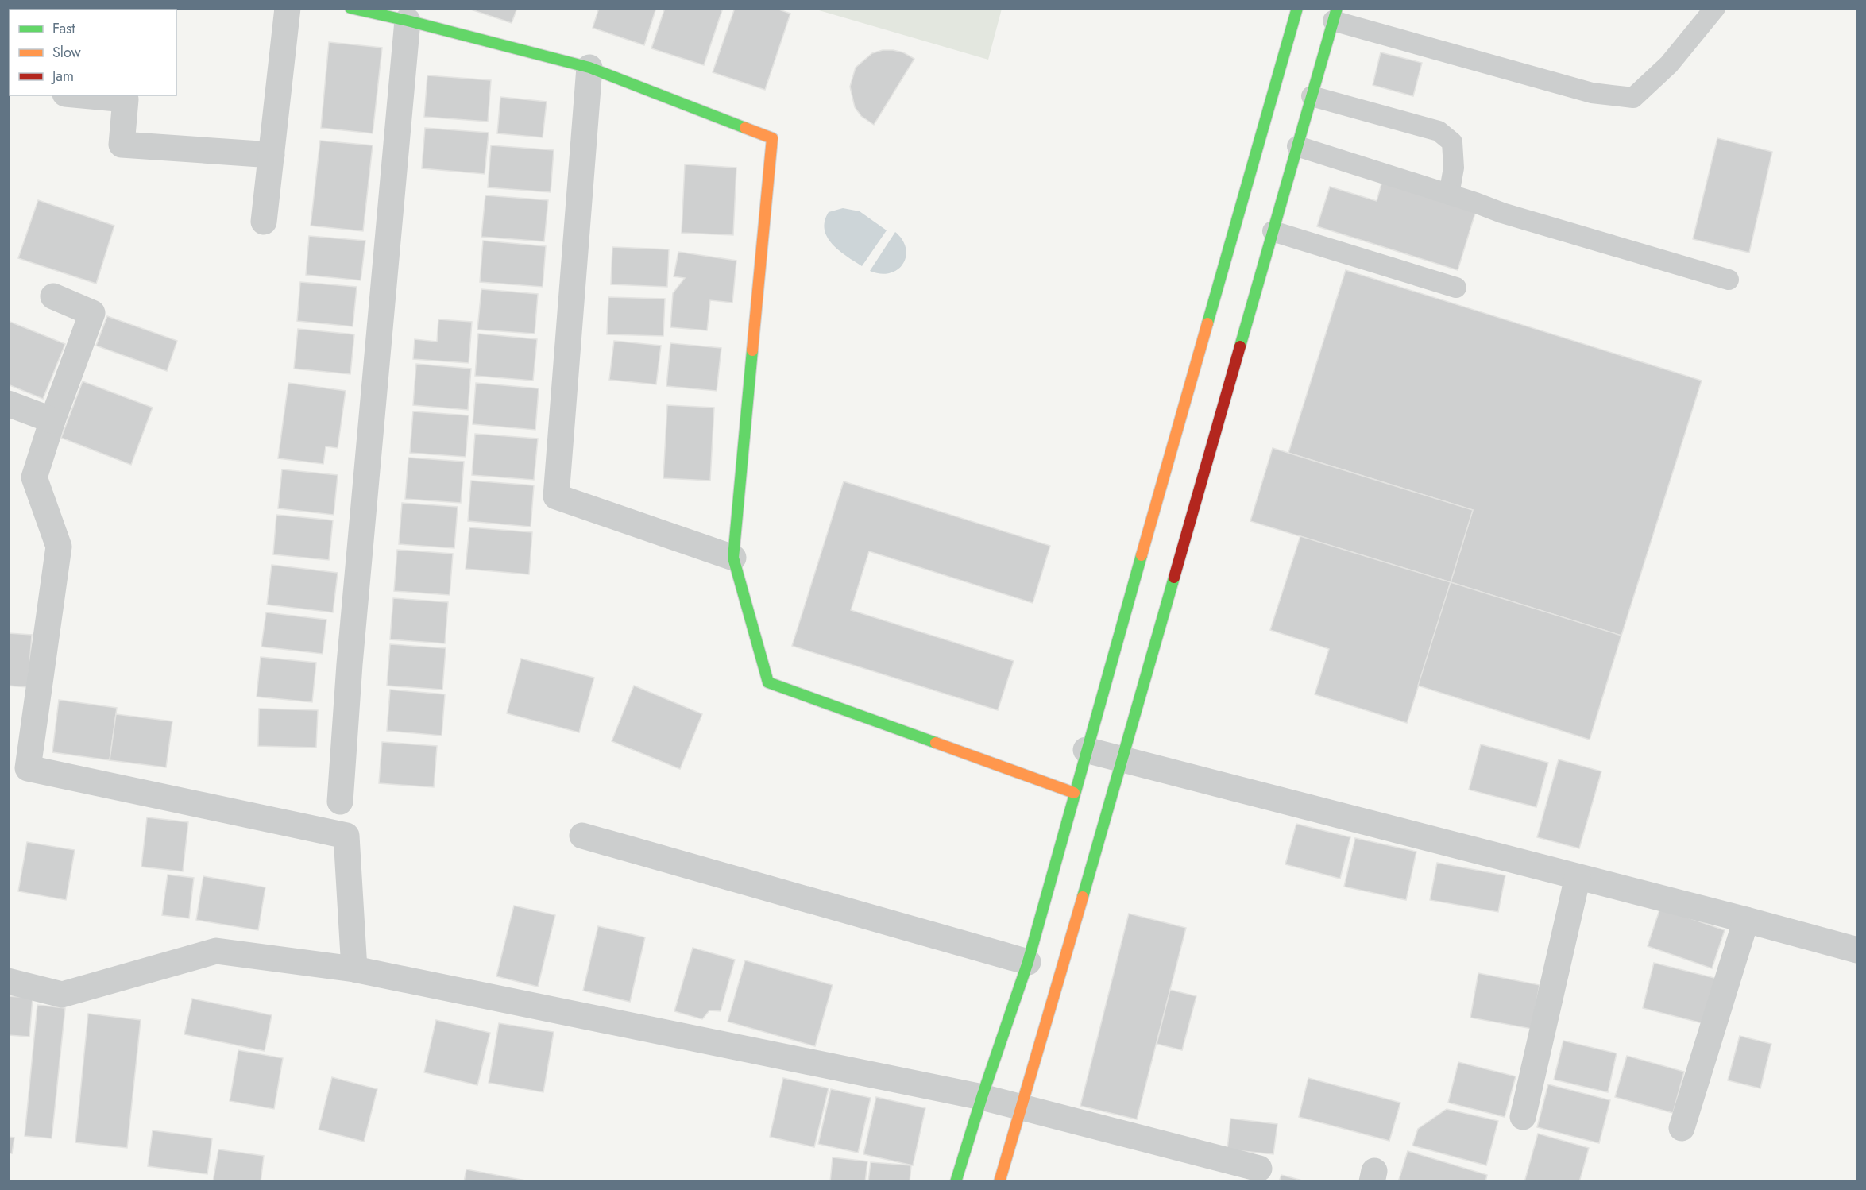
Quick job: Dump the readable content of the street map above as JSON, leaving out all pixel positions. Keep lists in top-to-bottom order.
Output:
{
  "legend": ["Fast", "Slow", "Jam"]
}
